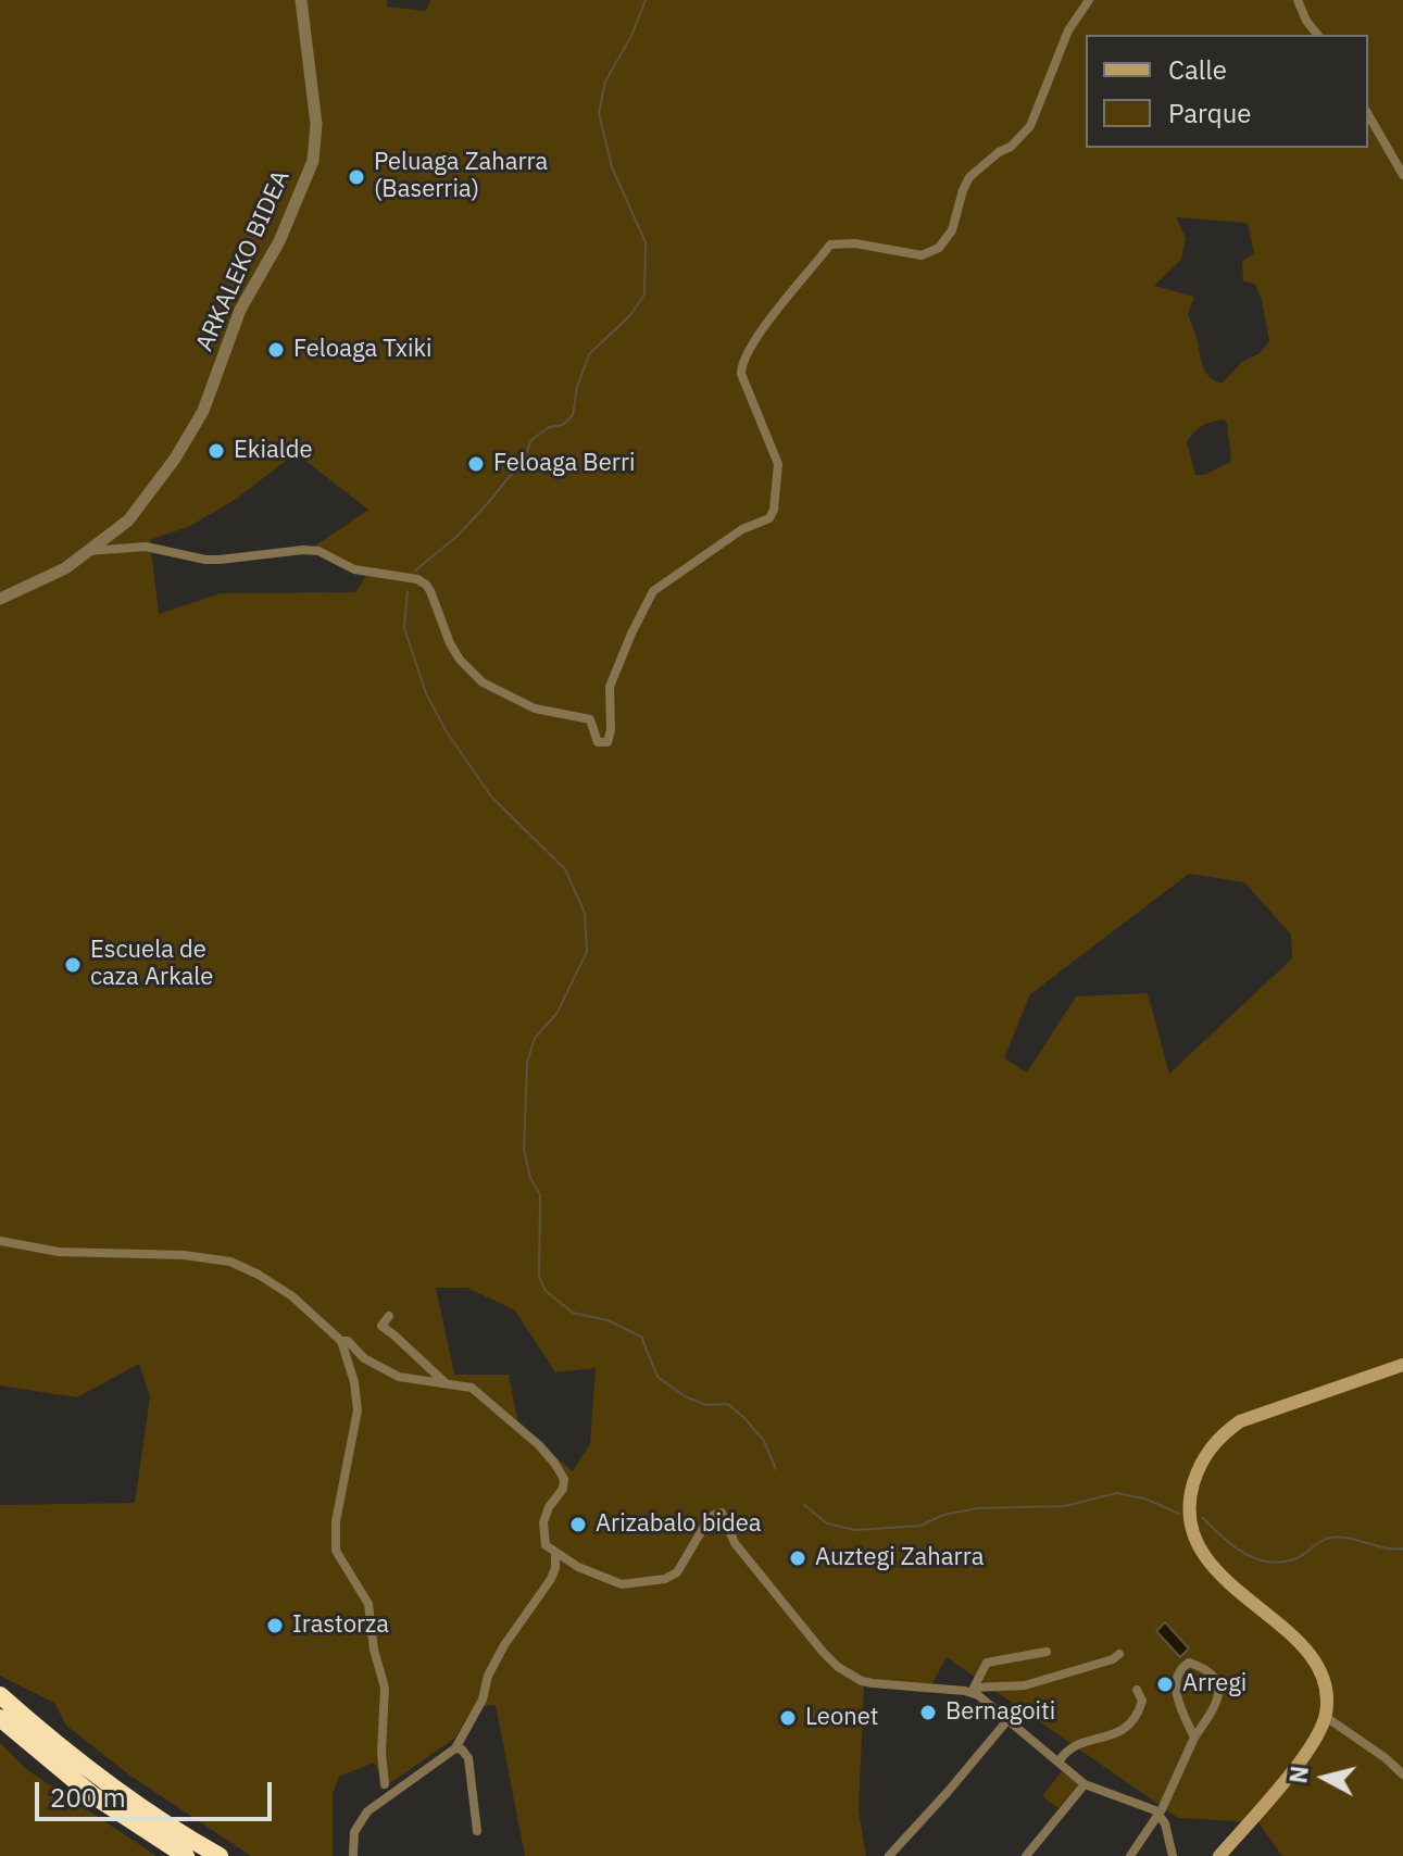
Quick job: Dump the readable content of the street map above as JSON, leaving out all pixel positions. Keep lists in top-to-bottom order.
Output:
{
  "streets": {
    "street": ["ARKALEKO BIDEA"]
  },
  "places": [
    "Peluaga Zaharra (Baserria)",
    "Feloaga Txiki",
    "Ekialde",
    "Feloaga Berri",
    "Escuela de caza Arkale",
    "Arizabalo bidea",
    "Auztegi Zaharra",
    "Irastorza",
    "Arregi",
    "Bernagoiti",
    "Leonet"
  ],
  "legend": ["Calle", "Parque"],
  "scale_bar": "200 m",
  "north": "left"
}
